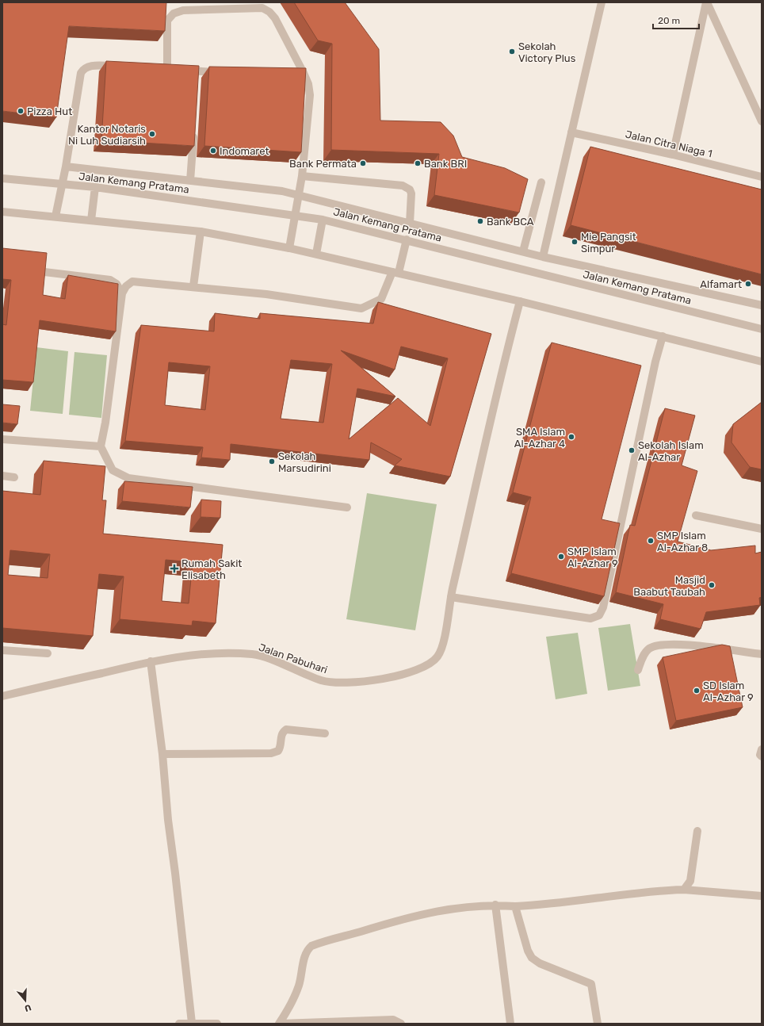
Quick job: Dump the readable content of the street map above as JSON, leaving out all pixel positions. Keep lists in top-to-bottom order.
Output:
{
  "streets": {
    "street": ["Jalan Citra Niaga 1", "Jalan Kemang Pratama", "Jalan Pabuhari"]
  },
  "places": {
    "other": [
      "Sekolah Victory Plus",
      "Pizza Hut",
      "Kantor Notaris Ni Luh Sudiarsih",
      "Indomaret",
      "Bank Permata",
      "Bank BRI",
      "Bank BCA",
      "Mie Pangsit Simpur",
      "Alfamart",
      "SMA Islam Al-Azhar 4",
      "Sekolah Islam Al-Azhar",
      "Sekolah Marsudirini",
      "SMP Islam Al-Azhar 8",
      "SMP Islam Al-Azhar 9",
      "Masjid Baabut Taubah",
      "SD Islam Al-Azhar 9"
    ],
    "health": ["Rumah Sakit Elisabeth"]
  },
  "scale_bar": "20 m",
  "north": "bottom"
}
